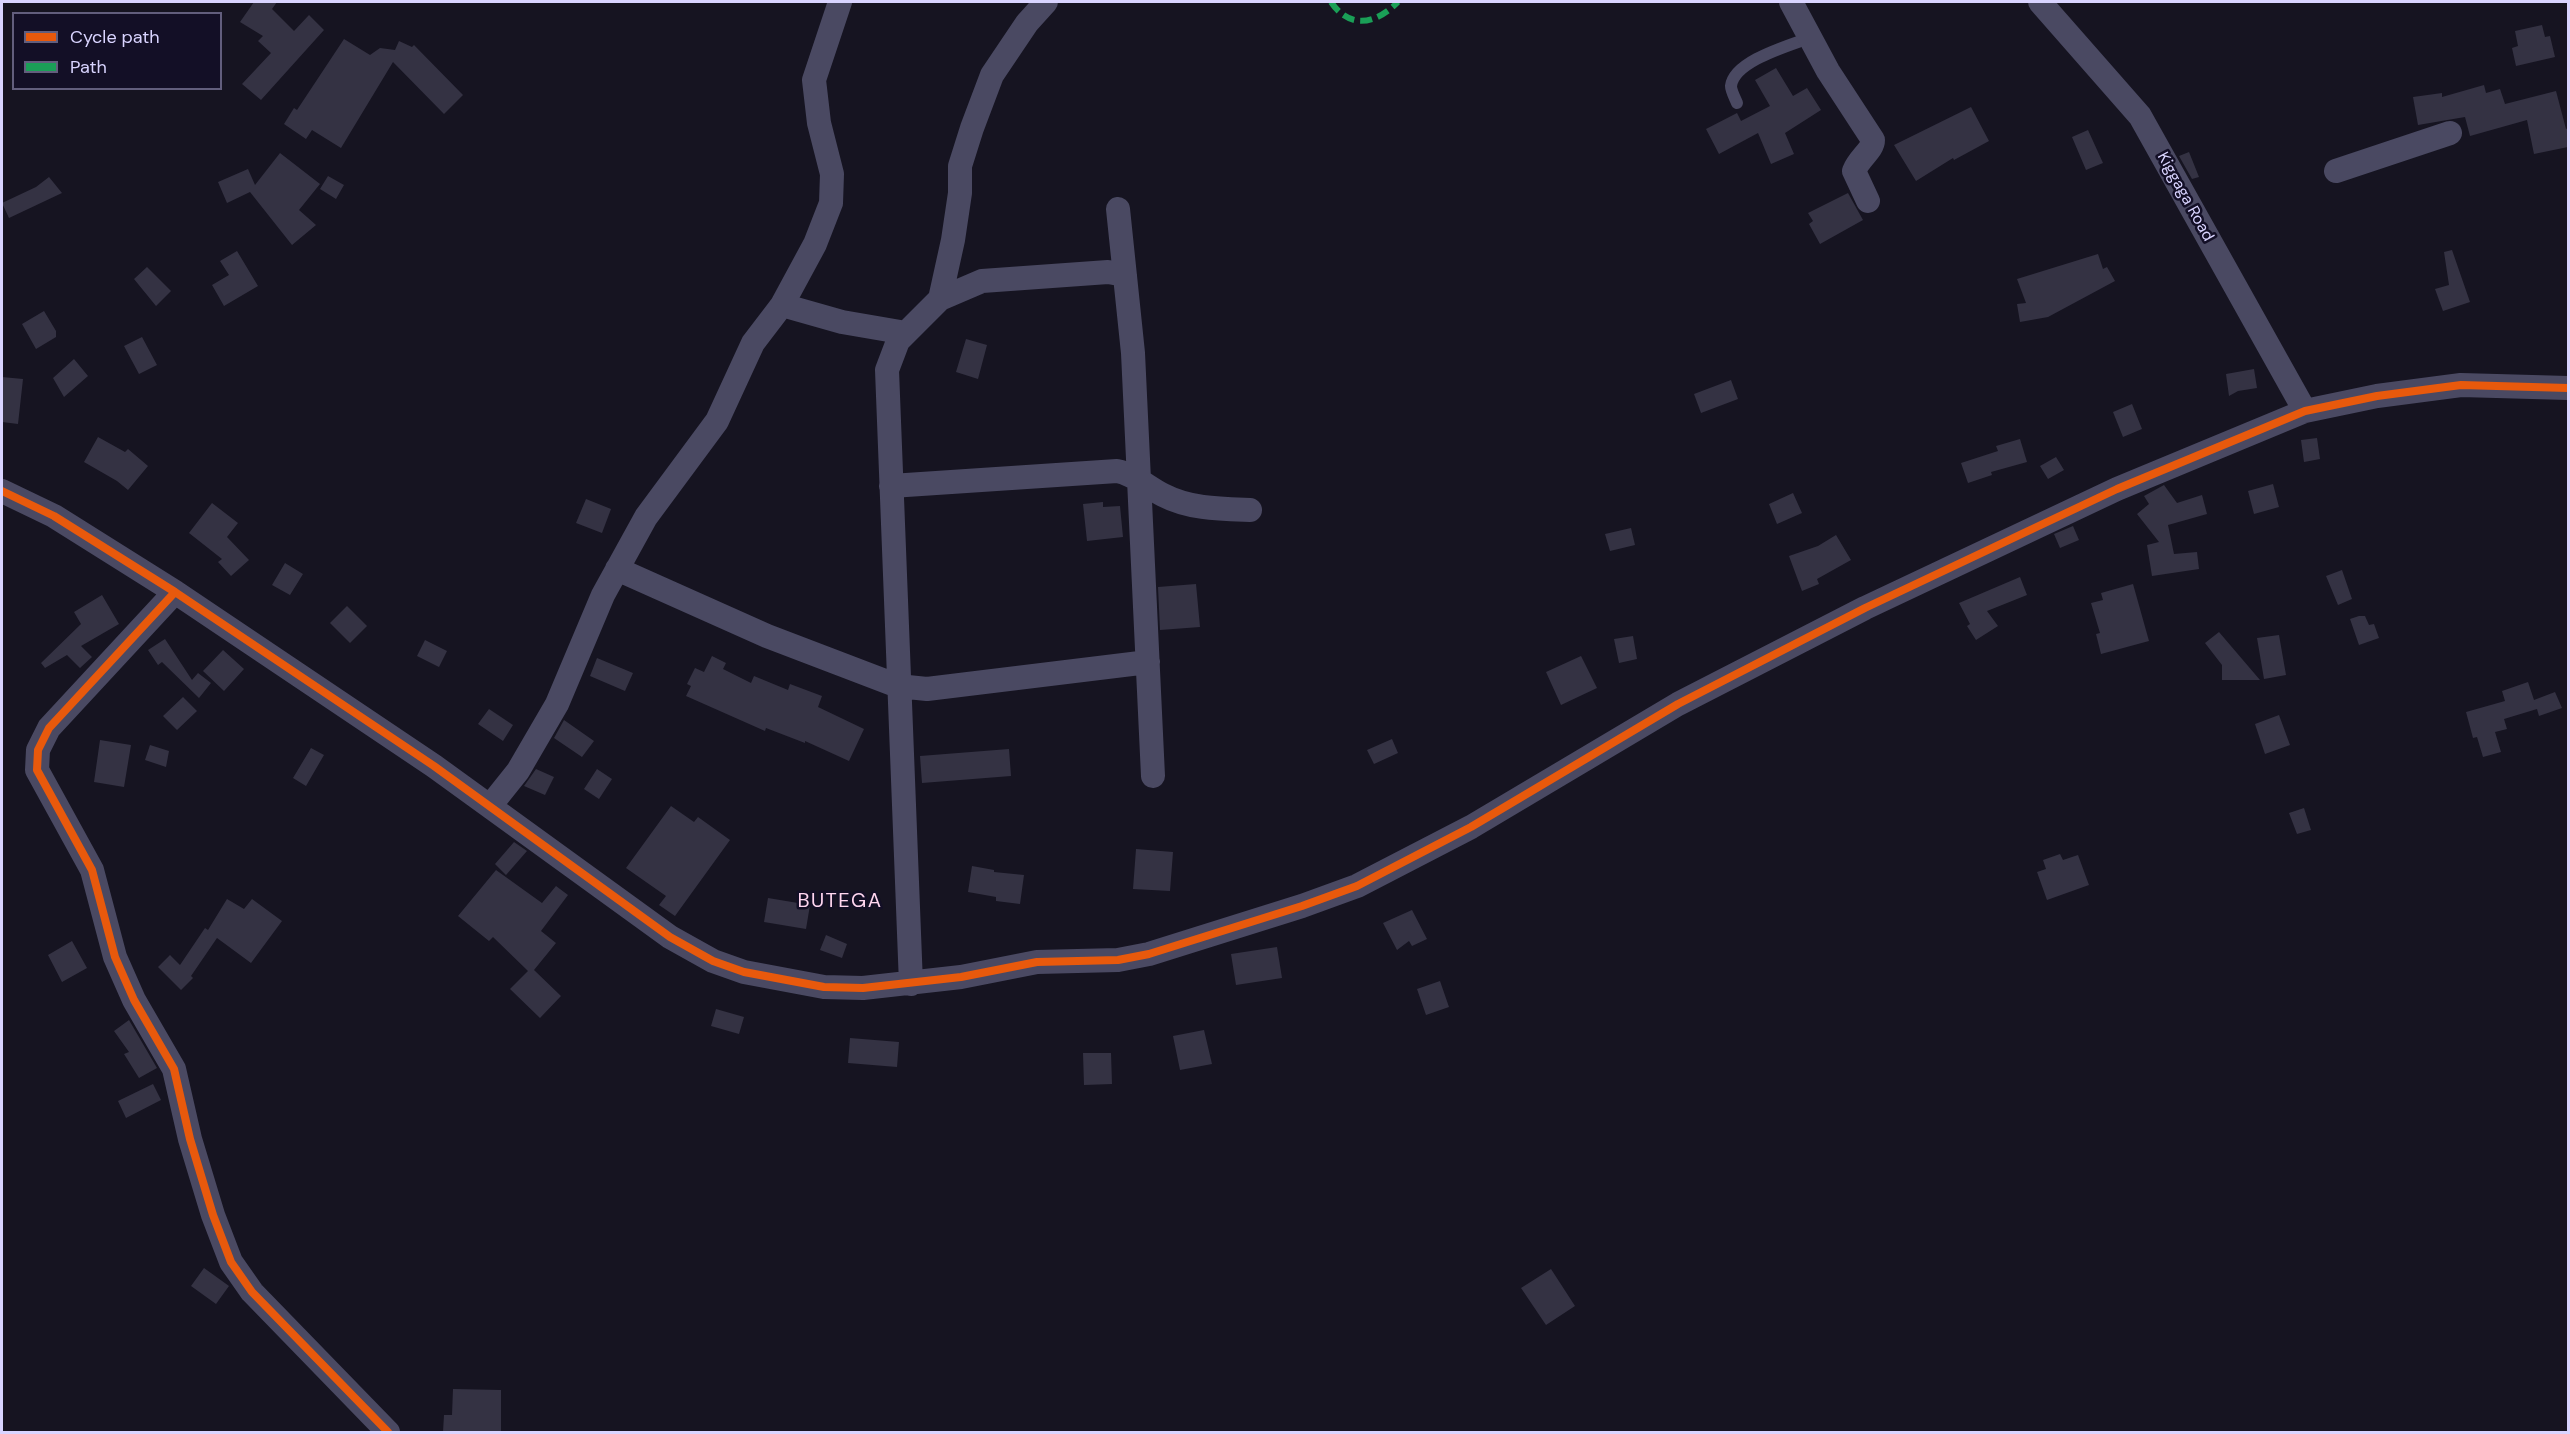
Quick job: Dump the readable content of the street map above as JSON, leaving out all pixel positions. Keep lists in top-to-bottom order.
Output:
{
  "streets": {
    "street": ["Kiggaga Road"]
  },
  "districts": ["BUTEGA"],
  "legend": ["Cycle path", "Path"]
}
